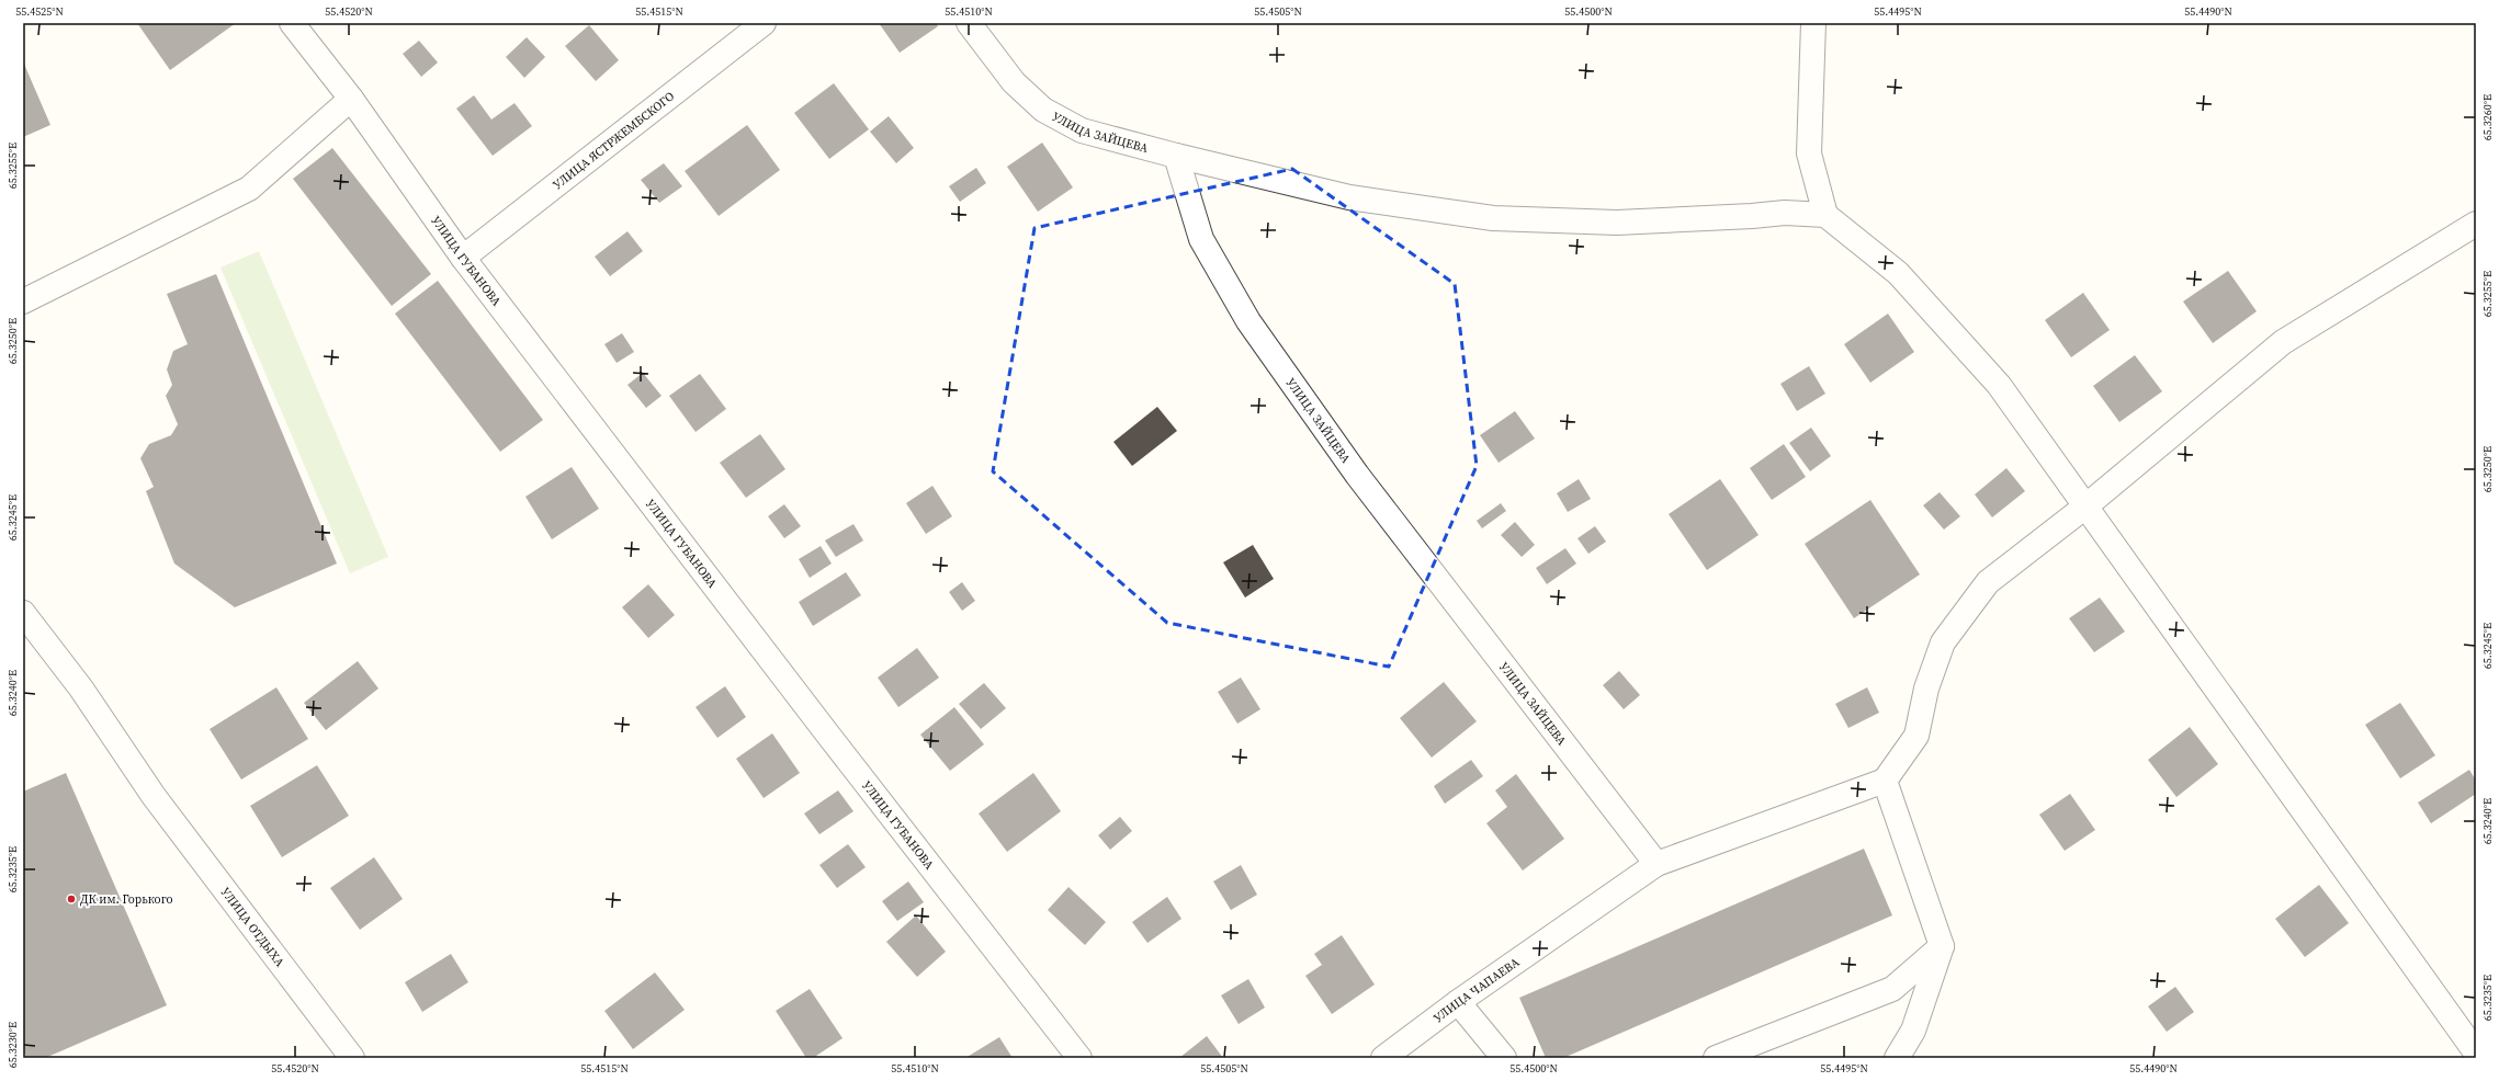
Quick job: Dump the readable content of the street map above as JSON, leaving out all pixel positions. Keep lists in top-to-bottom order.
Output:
{
  "streets": {
    "street": [
      "УЛИЦА ЗАЙЦЕВА",
      "УЛИЦА ЯСТРЖЕМБСКОГО",
      "УЛИЦА ГУБАНОВА",
      "УЛИЦА ОТДЫХА",
      "УЛИЦА ЧАПАЕВА"
    ]
  },
  "crossings": [
    ["УЛИЦА ЗАЙЦЕВА", "УЛИЦА ЧАПАЕВА"],
    ["УЛИЦА ЯСТРЖЕМБСКОГО", "УЛИЦА ГУБАНОВА"]
  ],
  "places": ["ДК им. Горького"],
  "coordinates": [
    "55.4525°N",
    "55.4520°N",
    "55.4515°N",
    "55.4510°N",
    "55.4505°N",
    "55.4500°N",
    "55.4495°N",
    "55.4490°N",
    "65.3260°E",
    "65.3255°E",
    "65.3250°E",
    "65.3245°E",
    "65.3240°E",
    "65.3235°E",
    "65.3230°E"
  ]
}
